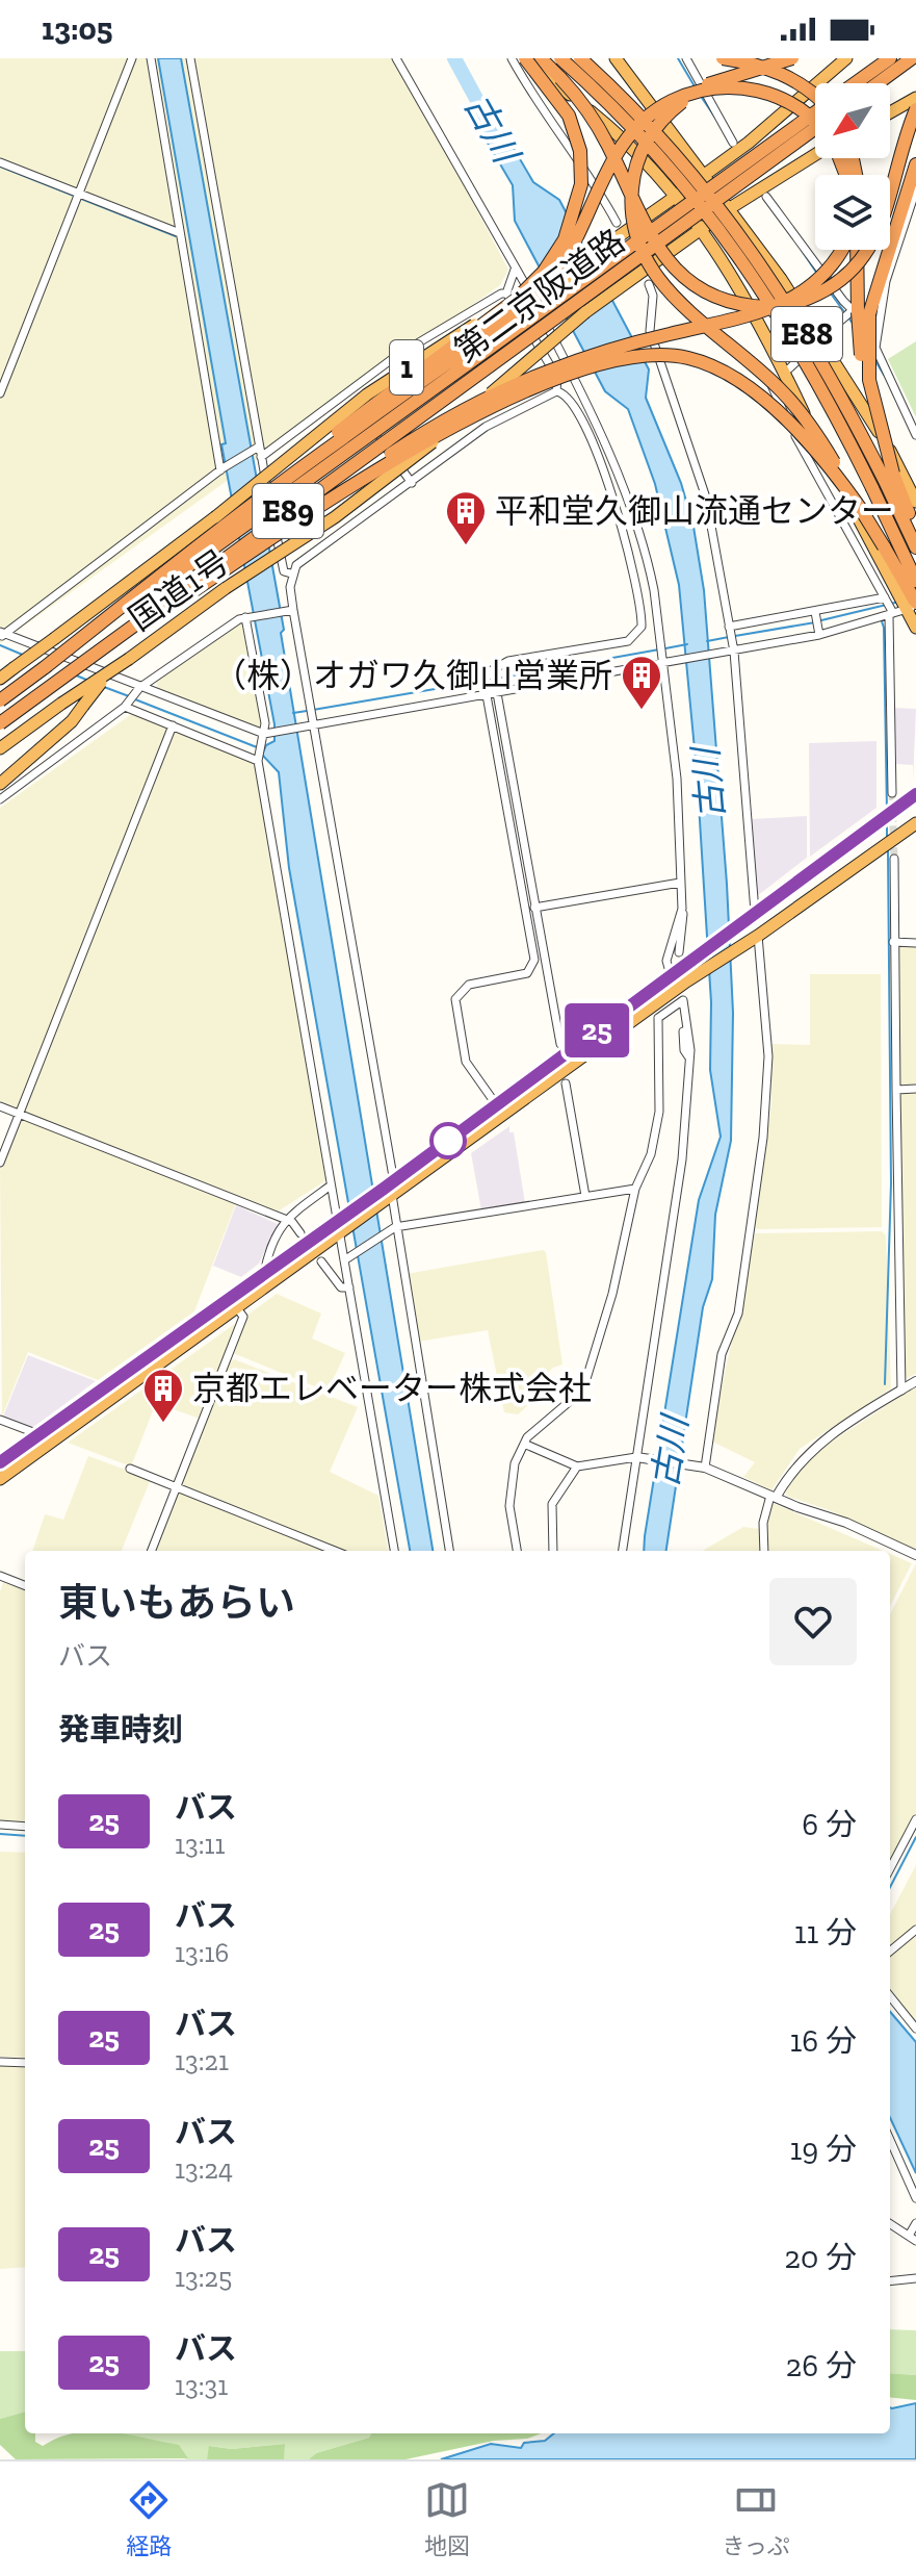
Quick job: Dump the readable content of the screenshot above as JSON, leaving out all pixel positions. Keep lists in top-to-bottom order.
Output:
{
  "streets": {
    "highway": [
      "第二京阪道路",
      "E88",
      "1",
      "E89",
      "国道1号"
    ]
  },
  "water": ["古川"],
  "places": {
    "building": ["平和堂久御山流通センター", "（株）オガワ久御山営業所", "京都エレベーター株式会社"]
  },
  "lines": ["bus line 25"],
  "north": "bottom left",
  "page": {
    "status": "13:05",
    "on_map": "25",
    "heading": [
      ["東いもあらい", "バス"],
      "発車時刻"
    ],
    "list": [
      {
        "mark": "25",
        "name": "バス",
        "note": "13:11",
        "value": "6 分"
      },
      {
        "mark": "25",
        "name": "バス",
        "note": "13:16",
        "value": "11 分"
      },
      {
        "mark": "25",
        "name": "バス",
        "note": "13:21",
        "value": "16 分"
      },
      {
        "mark": "25",
        "name": "バス",
        "note": "13:24",
        "value": "19 分"
      },
      {
        "mark": "25",
        "name": "バス",
        "note": "13:25",
        "value": "20 分"
      },
      {
        "mark": "25",
        "name": "バス",
        "note": "13:31",
        "value": "26 分"
      }
    ],
    "tabs": ["経路", "地図", "きっぷ"]
  }
}
